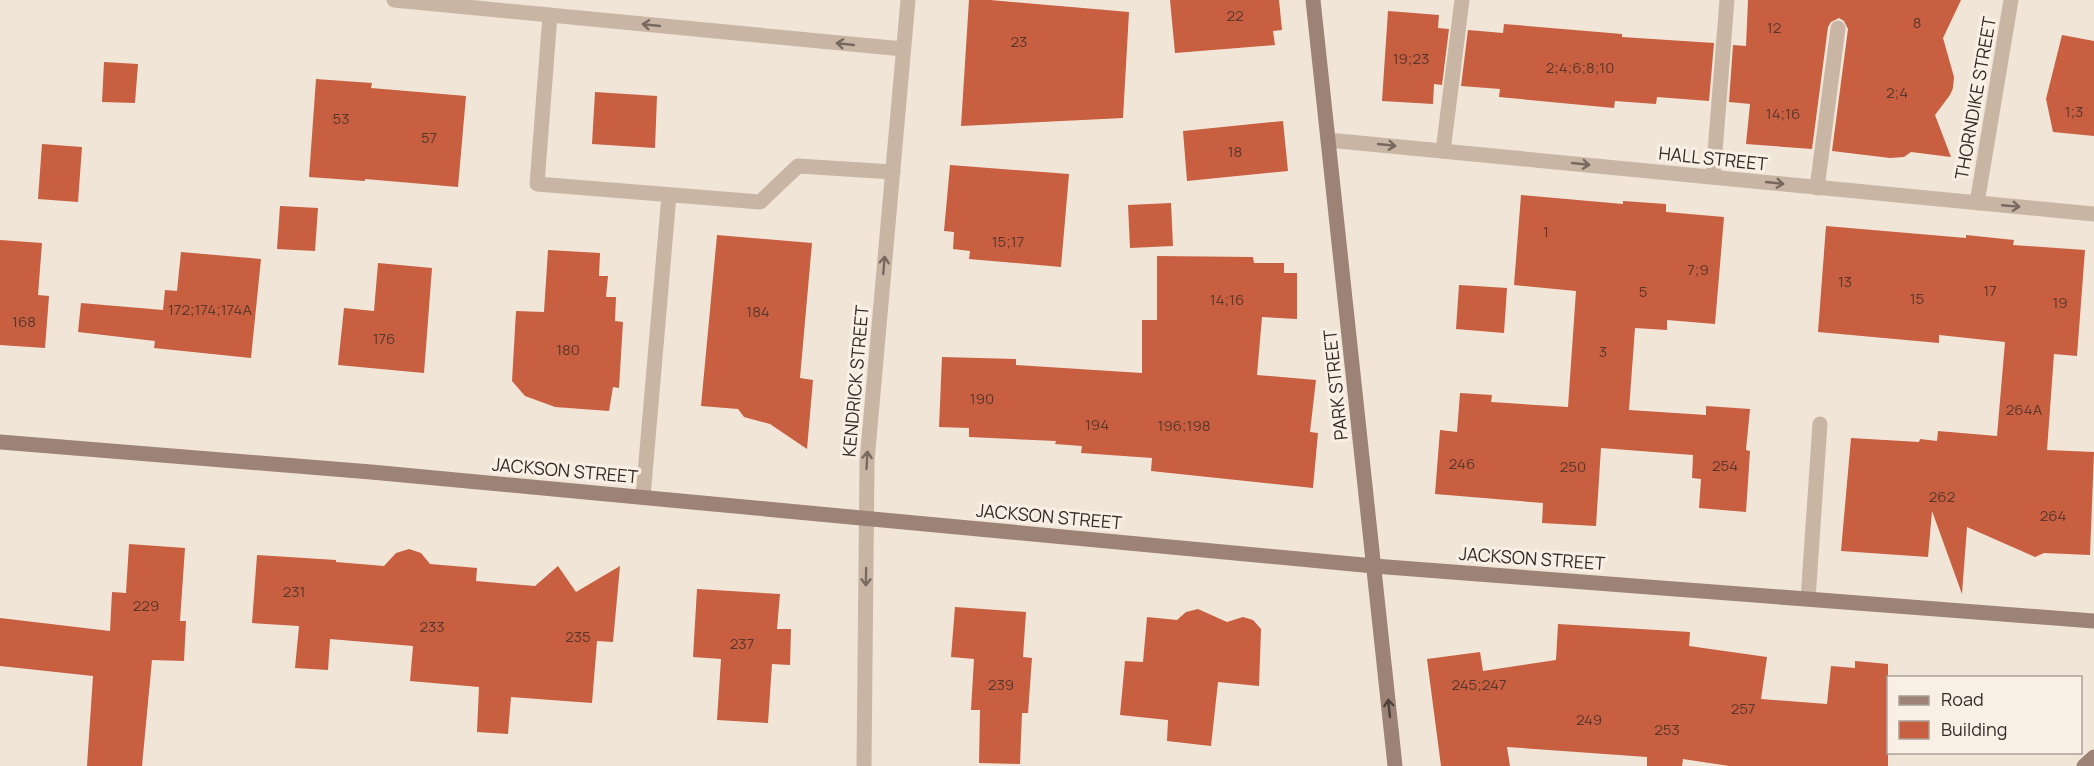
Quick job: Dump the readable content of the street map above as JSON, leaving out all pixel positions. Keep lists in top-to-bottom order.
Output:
{
  "streets": {
    "main road": ["PARK STREET", "JACKSON STREET"],
    "street": ["THORNDIKE STREET", "HALL STREET", "KENDRICK STREET"]
  },
  "crossings": [
    ["THORNDIKE STREET", "HALL STREET"],
    ["HALL STREET", "PARK STREET"],
    ["KENDRICK STREET", "JACKSON STREET"],
    ["PARK STREET", "JACKSON STREET"]
  ],
  "one_way": ["HALL STREET"],
  "house_numbers": [
    "22",
    "8",
    "12",
    "23",
    "19;23",
    "2;4;6;8;10",
    "2;4",
    "1;3",
    "14;16",
    "53",
    "57",
    "18",
    "1",
    "15;17",
    "7;9",
    "13",
    "17",
    "5",
    "15",
    "14;16",
    "19",
    "172;174;174A",
    "184",
    "168",
    "176",
    "180",
    "3",
    "190",
    "264A",
    "194",
    "196;198",
    "246",
    "254",
    "250",
    "262",
    "264",
    "231",
    "229",
    "233",
    "235",
    "237",
    "239",
    "245;247",
    "257",
    "249",
    "253"
  ],
  "legend": ["Road", "Building"]
}
